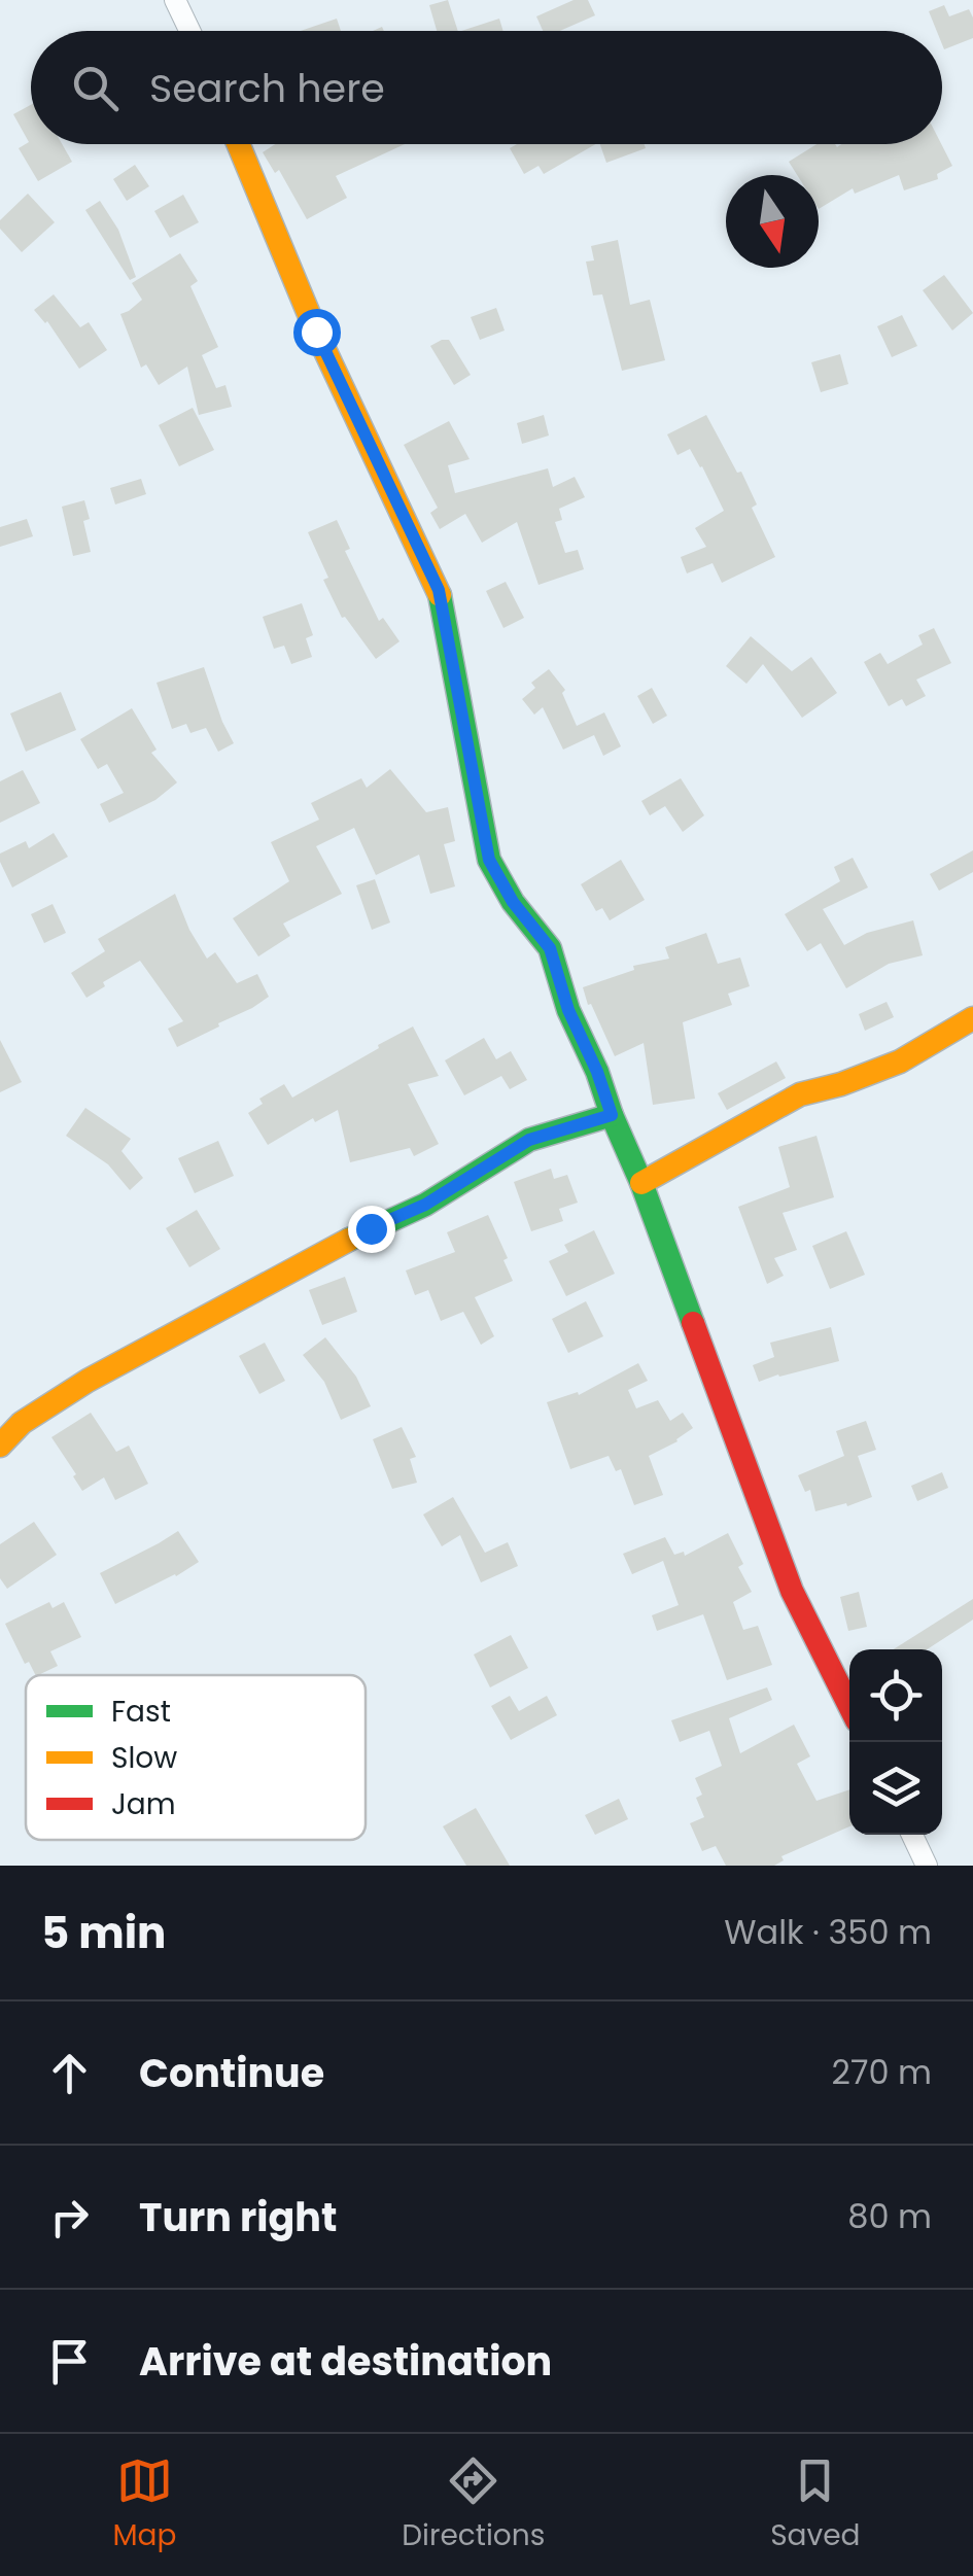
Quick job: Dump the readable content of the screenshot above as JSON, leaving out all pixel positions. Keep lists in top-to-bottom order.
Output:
{
  "legend": ["Fast", "Slow", "Jam"],
  "north": "bottom",
  "page": {
    "search": "Search here",
    "heading": ["5 min", "Walk · 350 m"],
    "list": [
      ["Continue", "270 m"],
      ["Turn right", "80 m"],
      "Arrive at destination"
    ],
    "nav": ["Map", "Directions", "Saved"]
  }
}
